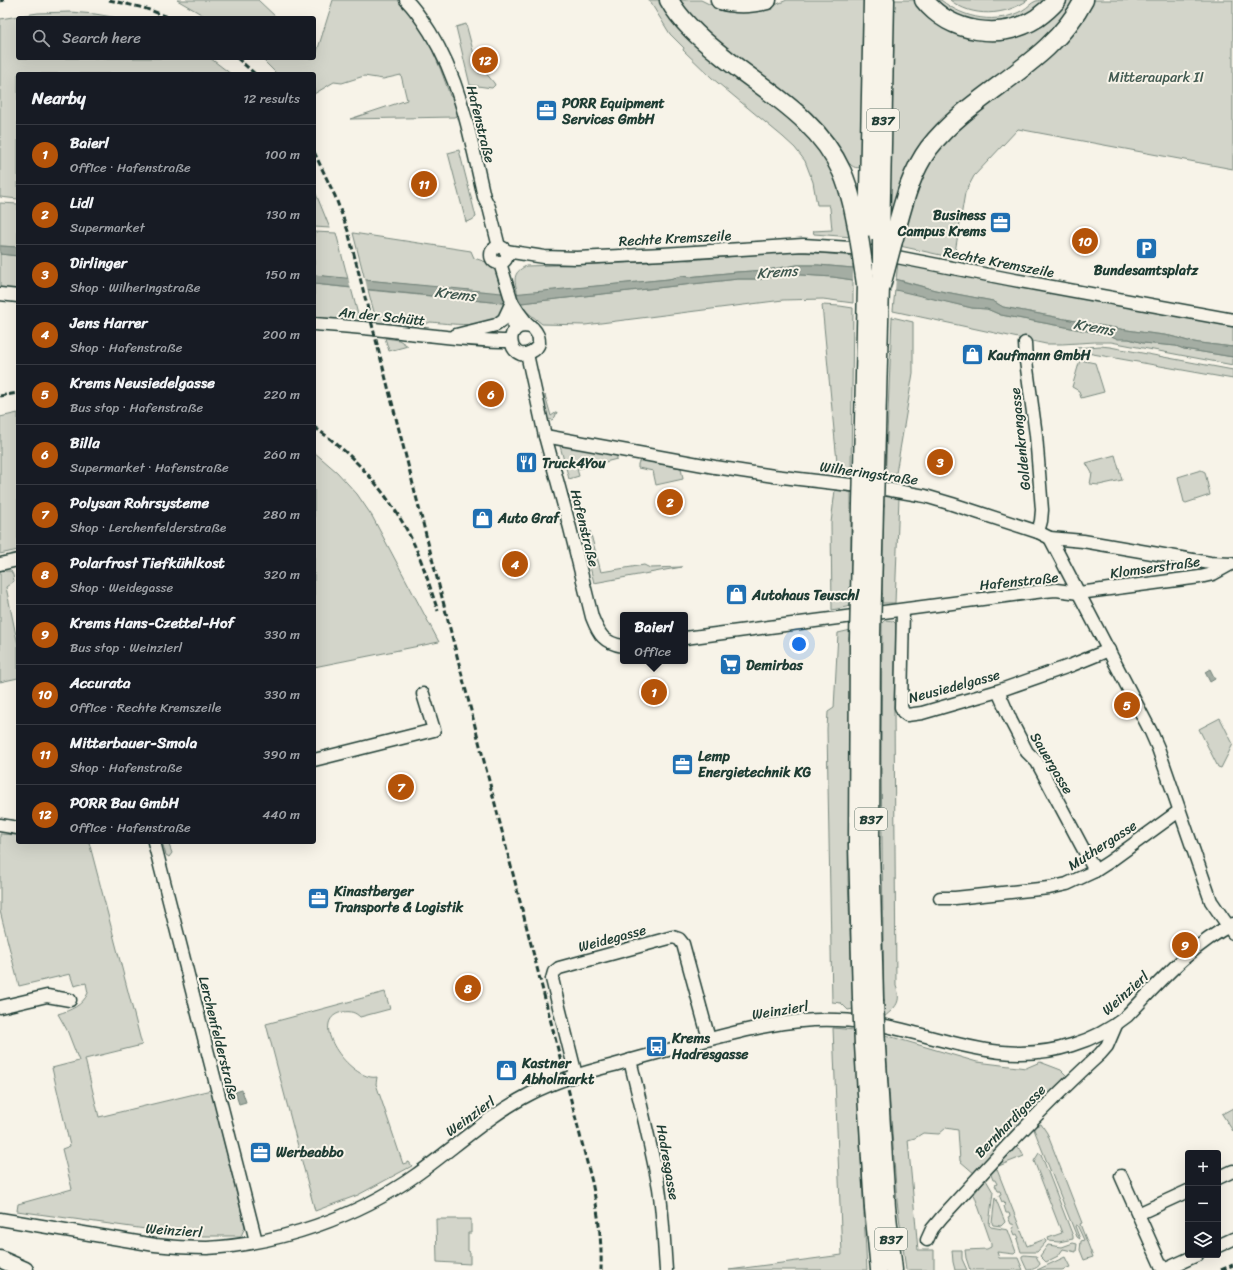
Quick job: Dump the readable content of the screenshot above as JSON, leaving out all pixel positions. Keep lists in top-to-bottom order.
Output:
{
  "streets": {
    "main road": ["B37"],
    "street": [
      "Hafenstraße",
      "Rechte Kremszeile",
      "An der Schütt",
      "Goldenkrongasse",
      "Wilheringstraße",
      "Klomserstraße",
      "Neusiedelgasse",
      "Sauergasse",
      "Muthergasse",
      "Weidegasse",
      "Weinzierl",
      "Lerchenfelderstraße",
      "Bernhardigasse",
      "Hadresgasse"
    ]
  },
  "crossings": [
    ["Hafenstraße", "Rechte Kremszeile"],
    ["Hafenstraße", "An der Schütt"],
    ["Hafenstraße", "Wilheringstraße"],
    ["Hafenstraße", "Klomserstraße"],
    ["Hafenstraße", "Neusiedelgasse"],
    ["Goldenkrongasse", "Wilheringstraße"],
    ["Wilheringstraße", "Klomserstraße"],
    ["Neusiedelgasse", "Sauergasse"],
    ["Sauergasse", "Muthergasse"],
    ["Weidegasse", "Weinzierl"],
    ["Weinzierl", "Lerchenfelderstraße"],
    ["Weinzierl", "Bernhardigasse"],
    ["Weinzierl", "Hadresgasse"]
  ],
  "water": ["Krems"],
  "parks": ["Mitteraupark II"],
  "places": {
    "office": [
      "PORR Equipment Services GmbH",
      "Business Campus Krems",
      "Lemp Energietechnik KG",
      "Kinastberger Transporte & Logistik",
      "Werbeabbo"
    ],
    "parking": ["Bundesamtsplatz"],
    "shop": [
      "Kaufmann GmbH",
      "Auto Graf",
      "Autohaus Teuschl",
      "Kastner Abholmarkt"
    ],
    "restaurant": ["Truck4You"],
    "supermarket": ["Demirbas"],
    "bus stop": ["Krems Hadresgasse"]
  },
  "page": {
    "search": "Search here",
    "pins": [
      "12",
      "11",
      "10",
      "6",
      "3",
      "2",
      "4",
      "1",
      "5",
      "7",
      "9",
      "8"
    ],
    "heading": ["Nearby", "12 results"],
    "list": [
      {
        "mark": "1",
        "name": "Baierl",
        "note": "Office · Hafenstraße",
        "value": "100 m"
      },
      {
        "mark": "2",
        "name": "Lidl",
        "note": "Supermarket",
        "value": "130 m"
      },
      {
        "mark": "3",
        "name": "Dirlinger",
        "note": "Shop · Wilheringstraße",
        "value": "150 m"
      },
      {
        "mark": "4",
        "name": "Jens Harrer",
        "note": "Shop · Hafenstraße",
        "value": "200 m"
      },
      {
        "mark": "5",
        "name": "Krems Neusiedelgasse",
        "note": "Bus stop · Hafenstraße",
        "value": "220 m"
      },
      {
        "mark": "6",
        "name": "Billa",
        "note": "Supermarket · Hafenstraße",
        "value": "260 m"
      },
      {
        "mark": "7",
        "name": "Polysan Rohrsysteme",
        "note": "Shop · Lerchenfelderstraße",
        "value": "280 m"
      },
      {
        "mark": "8",
        "name": "Polarfrost Tiefkühlkost",
        "note": "Shop · Weidegasse",
        "value": "320 m"
      },
      {
        "mark": "9",
        "name": "Krems Hans-Czettel-Hof",
        "note": "Bus stop · Weinzierl",
        "value": "330 m"
      },
      {
        "mark": "10",
        "name": "Accurata",
        "note": "Office · Rechte Kremszeile",
        "value": "330 m"
      },
      {
        "mark": "11",
        "name": "Mitterbauer-Smola",
        "note": "Shop · Hafenstraße",
        "value": "390 m"
      },
      {
        "mark": "12",
        "name": "PORR Bau GmbH",
        "note": "Office · Hafenstraße",
        "value": "440 m"
      }
    ],
    "popup": ["Baierl", "Office"],
    "map_buttons": ["+", "−"]
  }
}
